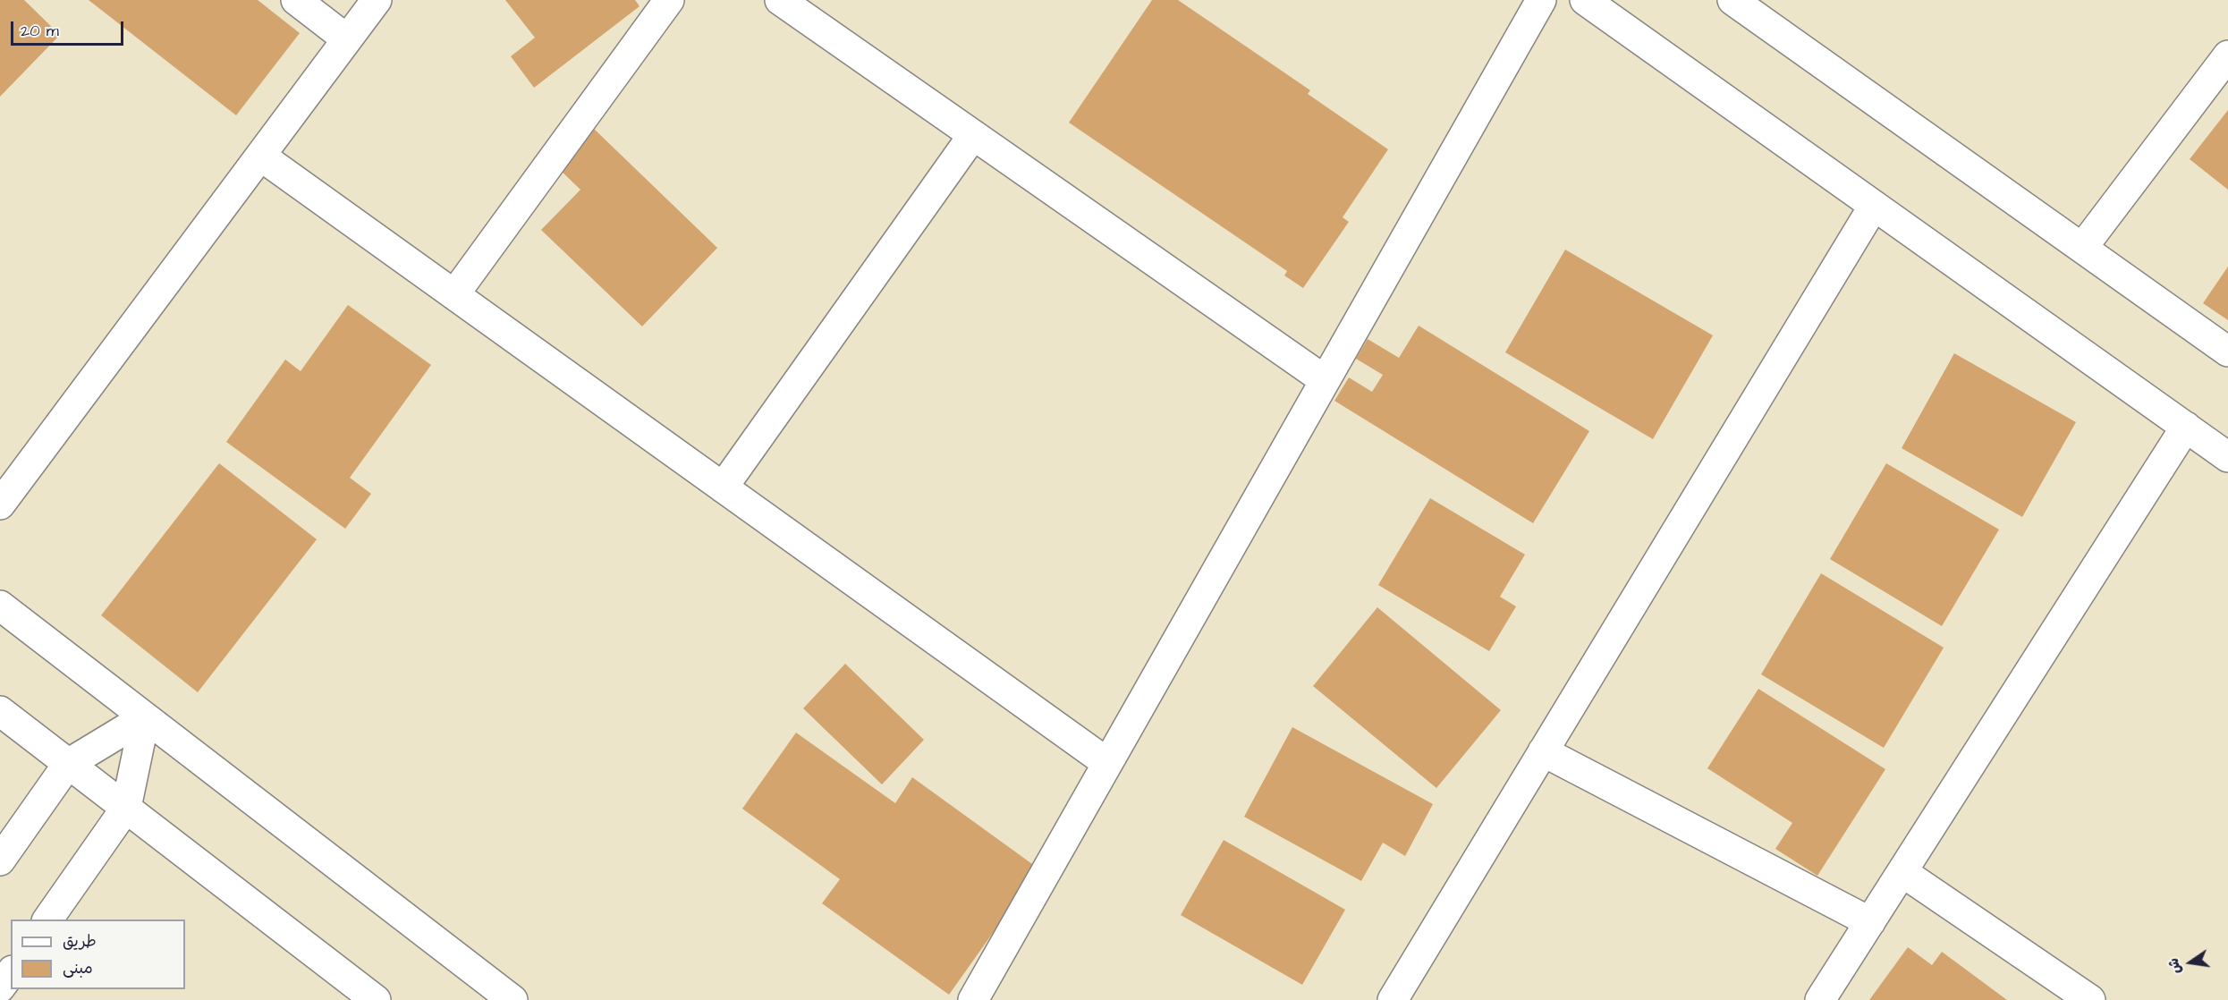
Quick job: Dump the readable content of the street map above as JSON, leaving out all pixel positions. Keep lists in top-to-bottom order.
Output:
{
  "legend": ["طريق", "مبنى"],
  "scale_bar": "20 m",
  "north": "left"
}
